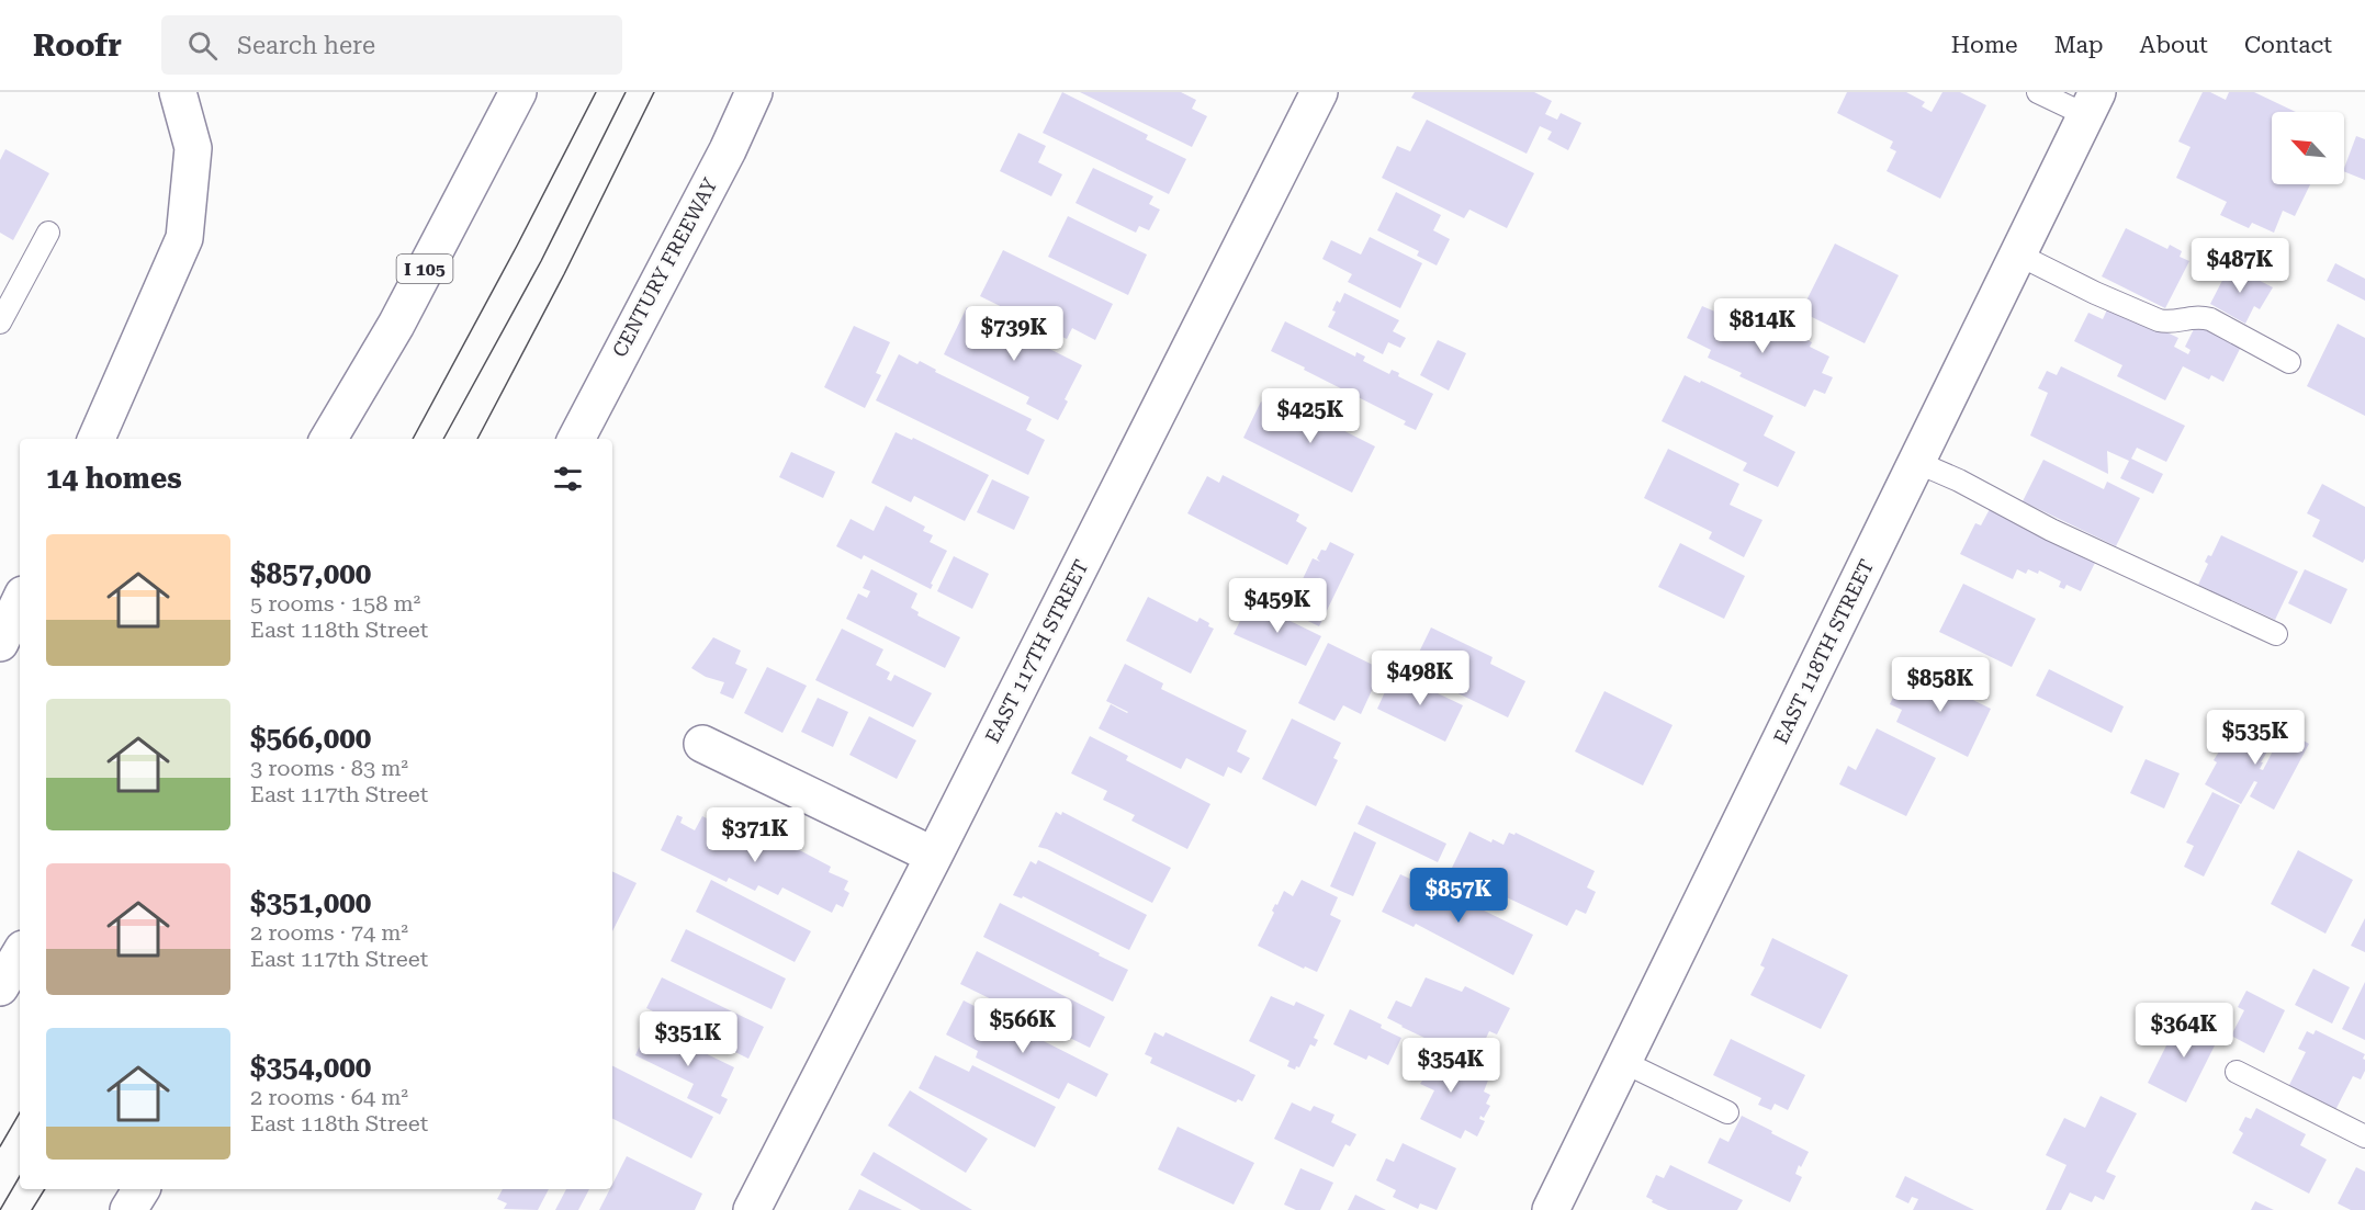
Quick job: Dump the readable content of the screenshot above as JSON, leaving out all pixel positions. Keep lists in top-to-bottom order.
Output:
{
  "streets": {
    "main road": [
      "CENTURY FREEWAY",
      "I 105",
      "EAST 117TH STREET",
      "EAST 118TH STREET"
    ]
  },
  "north": "top left",
  "page": {
    "header": "Roofr",
    "search": "Search here",
    "nav": [
      "Home",
      "Map",
      "About",
      "Contact"
    ],
    "price": [
      "$487K",
      "$814K",
      "$739K",
      "$425K",
      "$459K",
      "$498K",
      "$858K",
      "$535K",
      "$371K",
      "$857K",
      "$566K",
      "$364K",
      "$351K",
      "$354K"
    ],
    "heading": "14 homes",
    "list": [
      {
        "name": "$857,000",
        "note": "5 rooms · 158 m² · East 118th Street"
      },
      {
        "name": "$566,000",
        "note": "3 rooms · 83 m² · East 117th Street"
      },
      {
        "name": "$351,000",
        "note": "2 rooms · 74 m² · East 117th Street"
      },
      {
        "name": "$354,000",
        "note": "2 rooms · 64 m² · East 118th Street"
      }
    ]
  }
}
